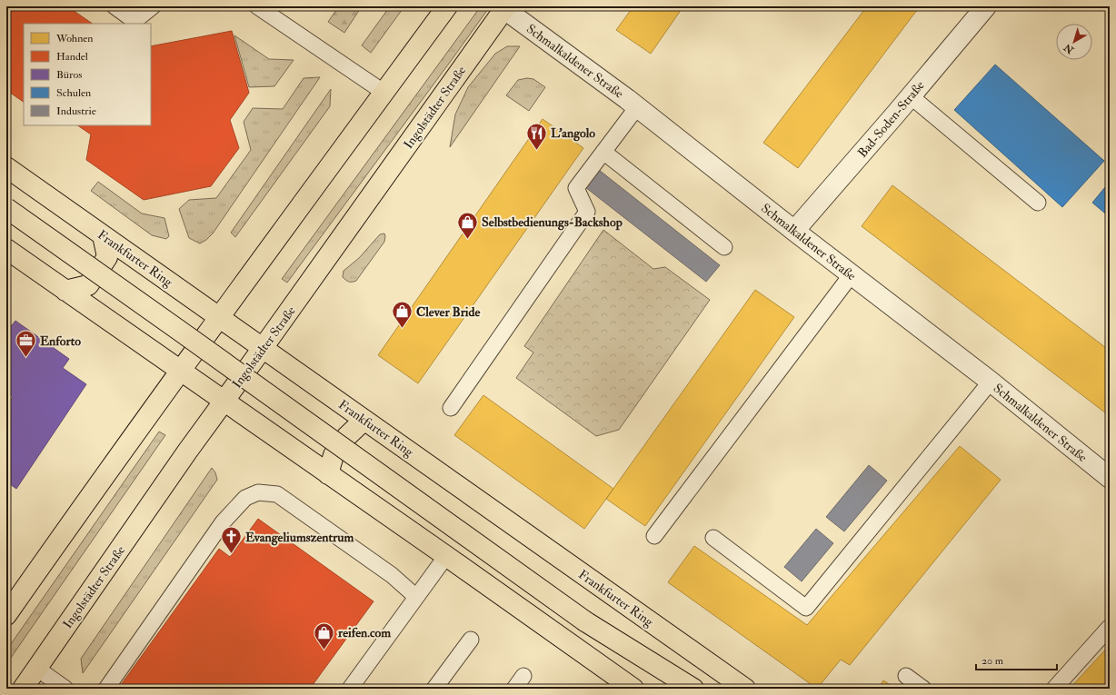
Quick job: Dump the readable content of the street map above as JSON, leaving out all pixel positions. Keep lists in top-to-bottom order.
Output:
{
  "streets": {
    "main road": ["Ingolstädter Straße", "Frankfurter Ring"],
    "street": ["Schmalkaldener Straße", "Bad-Soden-Straße"]
  },
  "crossings": [
    ["Schmalkaldener Straße", "Ingolstädter Straße"],
    ["Schmalkaldener Straße", "Bad-Soden-Straße"],
    ["Ingolstädter Straße", "Frankfurter Ring"]
  ],
  "places": {
    "restaurant": ["L'angolo"],
    "shop": ["Selbstbedienungs-Backshop", "Clever Bride", "reifen.com"],
    "office": ["Enforto"],
    "church": ["Evangeliumszentrum"]
  },
  "legend": [
    "Wohnen",
    "Handel",
    "Büros",
    "Schulen",
    "Industrie"
  ],
  "scale_bar": "20 m",
  "north": "bottom left"
}
